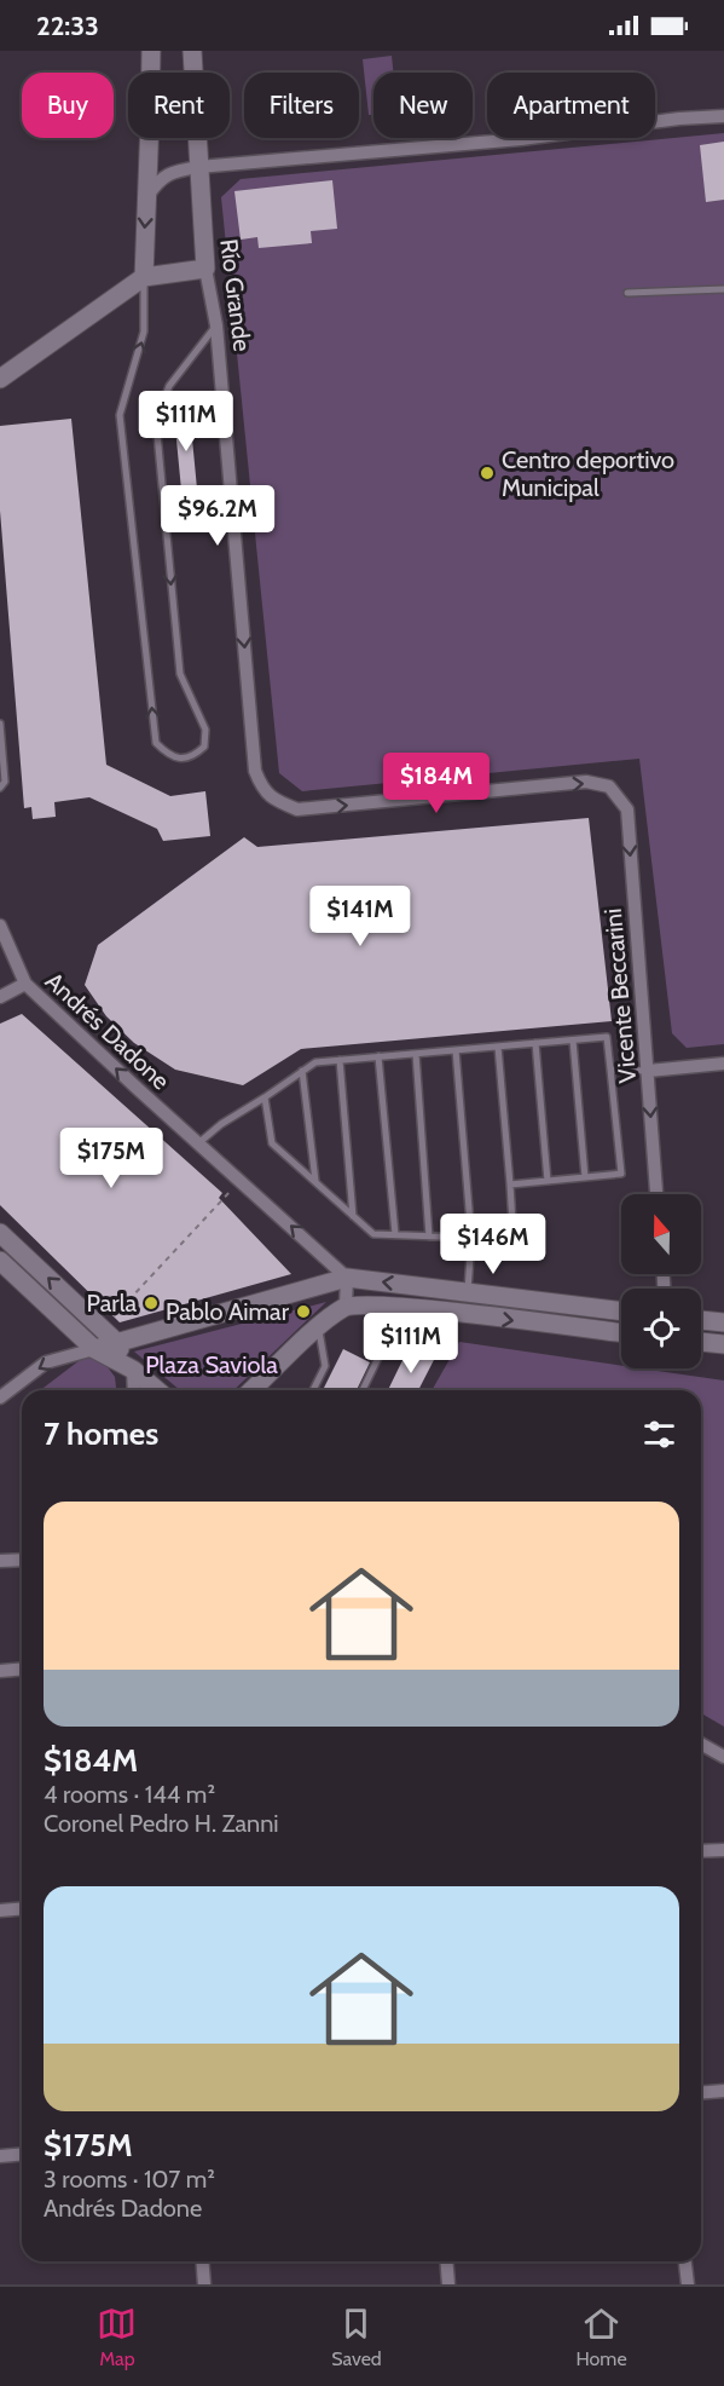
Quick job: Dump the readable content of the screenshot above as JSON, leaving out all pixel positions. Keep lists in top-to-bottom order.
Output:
{
  "streets": {
    "main road": ["Río Grande"],
    "street": ["Vicente Beccarini", "Andrés Dadone"]
  },
  "crossings": [
    ["Río Grande", "Vicente Beccarini"]
  ],
  "one_way": ["Vicente Beccarini", "Andrés Dadone"],
  "parks": ["Plaza Saviola"],
  "places": ["Centro deportivo Municipal", "Parla", "Pablo Aimar"],
  "north": "top",
  "page": {
    "status": "22:33",
    "chip": [
      "Buy",
      "Rent",
      "Filters",
      "New",
      "Apartment"
    ],
    "price": [
      "$111M",
      "$96.2M",
      "$184M",
      "$141M",
      "$175M",
      "$146M",
      "$111M"
    ],
    "heading": "7 homes",
    "list": [
      {
        "name": "$184M",
        "note": "4 rooms · 144 m² · Coronel Pedro H. Zanni"
      },
      {
        "name": "$175M",
        "note": "3 rooms · 107 m² · Andrés Dadone"
      }
    ],
    "tabs": ["Map", "Saved", "Home"]
  }
}
